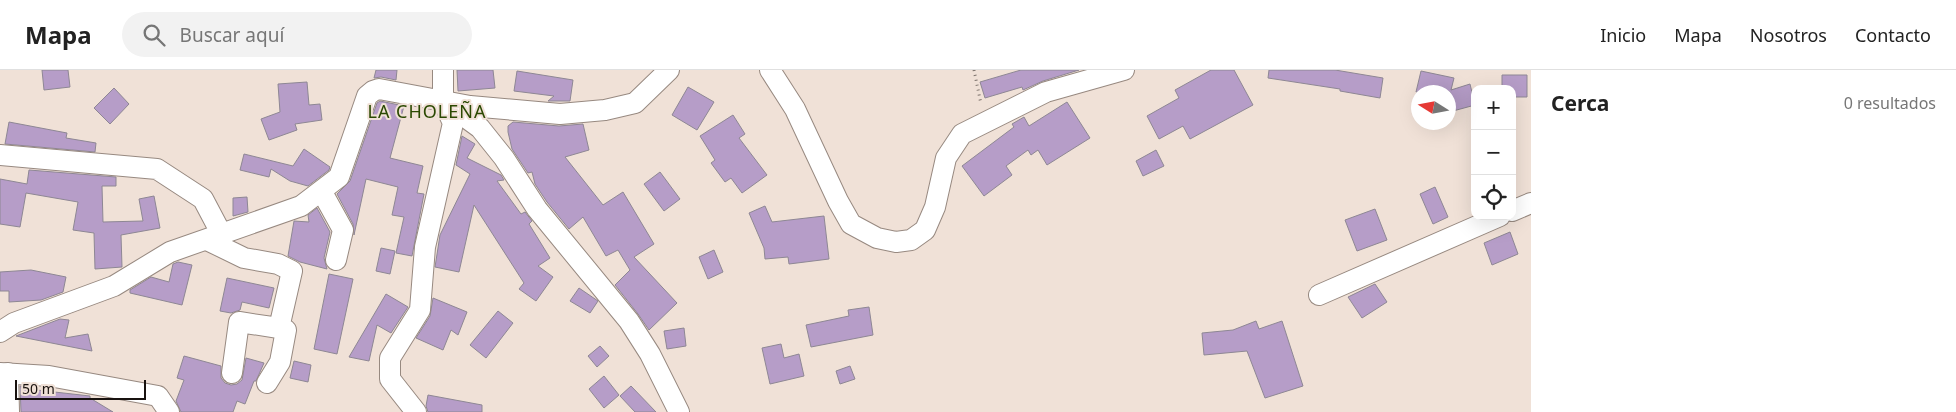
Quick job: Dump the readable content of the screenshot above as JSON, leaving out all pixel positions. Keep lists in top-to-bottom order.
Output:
{
  "districts": ["LA CHOLEÑA"],
  "scale_bar": "50 m",
  "north": "left",
  "page": {
    "header": "Mapa",
    "search": "Buscar aquí",
    "nav": [
      "Inicio",
      "Mapa",
      "Nosotros",
      "Contacto"
    ],
    "heading": ["Cerca", "0 resultados"],
    "map_buttons": ["+", "−"],
    "scale": "50 m"
  }
}
